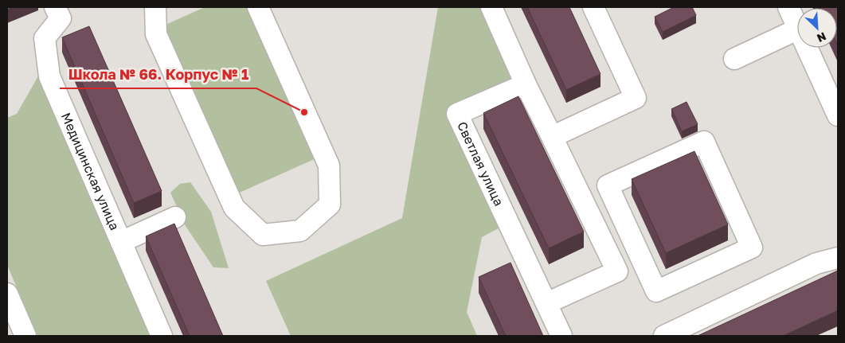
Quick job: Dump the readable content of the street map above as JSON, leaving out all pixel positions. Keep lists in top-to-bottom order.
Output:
{
  "streets": {
    "street": ["Светлая улица", "Медицинская улица"]
  },
  "places": ["Школа № 66. Корпус № 1"],
  "north": "bottom right"
}
